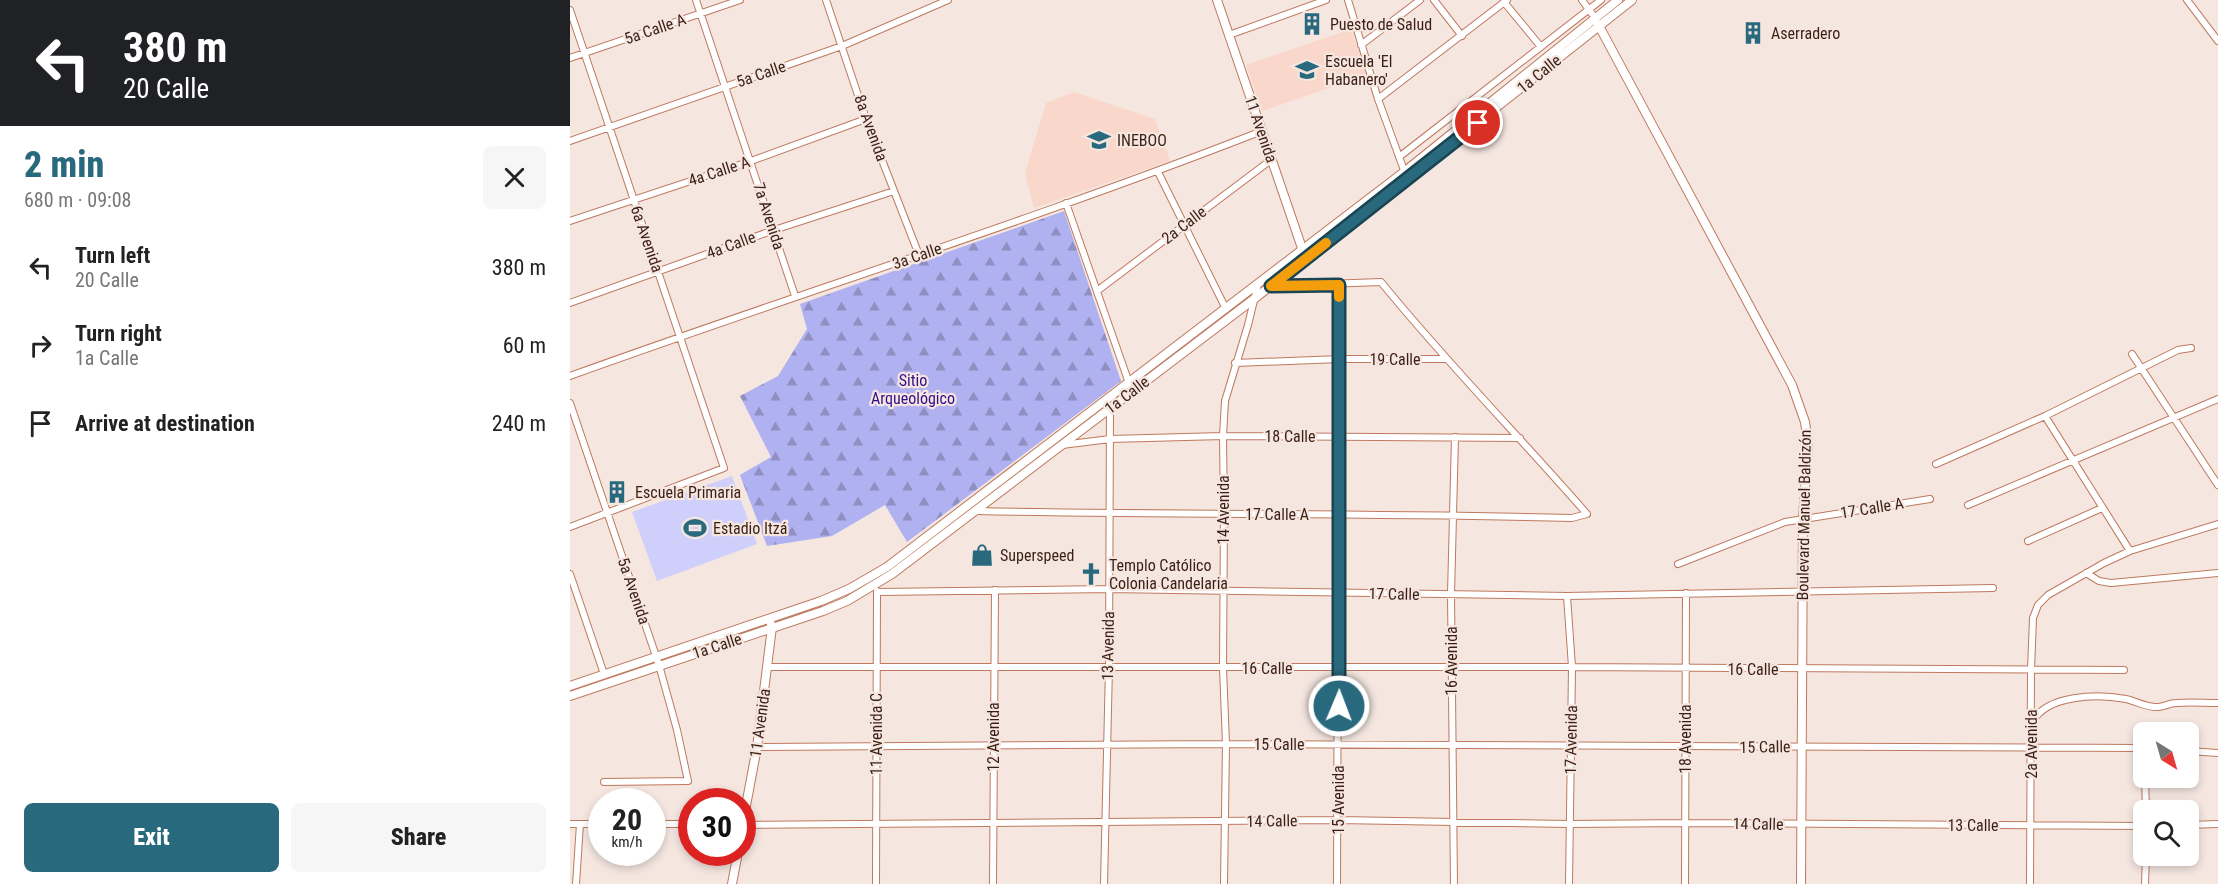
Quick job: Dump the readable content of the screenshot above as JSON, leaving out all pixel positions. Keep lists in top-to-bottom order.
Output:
{
  "streets": {
    "main road": ["1a Calle", "Boulevard Manuel Baldizón"],
    "street": [
      "5a Calle A",
      "5a Calle",
      "8a Avenida",
      "11 Avenida",
      "4a Calle A",
      "7a Avenida",
      "2a Calle",
      "6a Avenida",
      "4a Calle",
      "3a Calle",
      "19 Calle",
      "18 Calle",
      "17 Calle A",
      "14 Avenida",
      "5a Avenida",
      "17 Calle",
      "13 Avenida",
      "16 Avenida",
      "16 Calle",
      "11 Avenida C",
      "12 Avenida",
      "18 Avenida",
      "17 Avenida",
      "15 Calle",
      "2a Avenida",
      "15 Avenida",
      "14 Calle",
      "13 Calle"
    ]
  },
  "crossings": [
    ["5a Calle A", "7a Avenida"],
    ["5a Calle A", "6a Avenida"],
    ["5a Calle", "8a Avenida"],
    ["5a Calle", "7a Avenida"],
    ["5a Calle", "6a Avenida"],
    ["1a Calle", "11 Avenida"],
    ["1a Calle", "18 Calle"],
    ["1a Calle", "17 Calle A"],
    ["1a Calle", "14 Avenida"],
    ["1a Calle", "Boulevard Manuel Baldizón"],
    ["1a Calle", "5a Avenida"],
    ["1a Calle", "17 Calle"],
    ["1a Calle", "13 Avenida"],
    ["1a Calle", "11 Avenida C"],
    ["8a Avenida", "4a Calle A"],
    ["8a Avenida", "4a Calle"],
    ["8a Avenida", "3a Calle"],
    ["11 Avenida", "2a Calle"],
    ["11 Avenida", "3a Calle"],
    ["11 Avenida", "16 Calle"],
    ["11 Avenida", "15 Calle"],
    ["4a Calle A", "7a Avenida"],
    ["4a Calle A", "6a Avenida"],
    ["7a Avenida", "4a Calle"],
    ["7a Avenida", "3a Calle"],
    ["6a Avenida", "4a Calle"],
    ["6a Avenida", "3a Calle"],
    ["6a Avenida", "5a Avenida"],
    ["19 Calle", "14 Avenida"],
    ["19 Calle", "15 Avenida"],
    ["18 Calle", "17 Calle A"],
    ["18 Calle", "14 Avenida"],
    ["18 Calle", "13 Avenida"],
    ["18 Calle", "16 Avenida"],
    ["18 Calle", "15 Avenida"],
    ["17 Calle A", "14 Avenida"],
    ["17 Calle A", "Boulevard Manuel Baldizón"],
    ["17 Calle A", "13 Avenida"],
    ["17 Calle A", "16 Avenida"],
    ["17 Calle A", "15 Avenida"],
    ["14 Avenida", "17 Calle"],
    ["14 Avenida", "16 Calle"],
    ["14 Avenida", "15 Calle"],
    ["14 Avenida", "14 Calle"],
    ["Boulevard Manuel Baldizón", "17 Calle"],
    ["Boulevard Manuel Baldizón", "16 Calle"],
    ["Boulevard Manuel Baldizón", "15 Calle"],
    ["Boulevard Manuel Baldizón", "14 Calle"],
    ["Boulevard Manuel Baldizón", "13 Calle"],
    ["17 Calle", "13 Avenida"],
    ["17 Calle", "16 Avenida"],
    ["17 Calle", "11 Avenida C"],
    ["17 Calle", "12 Avenida"],
    ["17 Calle", "18 Avenida"],
    ["17 Calle", "17 Avenida"],
    ["17 Calle", "15 Avenida"],
    ["13 Avenida", "16 Calle"],
    ["13 Avenida", "15 Calle"],
    ["13 Avenida", "14 Calle"],
    ["16 Avenida", "16 Calle"],
    ["16 Avenida", "15 Calle"],
    ["16 Avenida", "14 Calle"],
    ["16 Calle", "11 Avenida C"],
    ["16 Calle", "12 Avenida"],
    ["16 Calle", "18 Avenida"],
    ["16 Calle", "17 Avenida"],
    ["16 Calle", "15 Avenida"],
    ["11 Avenida C", "15 Calle"],
    ["11 Avenida C", "14 Calle"],
    ["12 Avenida", "15 Calle"],
    ["12 Avenida", "14 Calle"],
    ["18 Avenida", "15 Calle"],
    ["18 Avenida", "14 Calle"],
    ["17 Avenida", "15 Calle"],
    ["17 Avenida", "14 Calle"],
    ["15 Calle", "15 Avenida"],
    ["2a Avenida", "13 Calle"],
    ["15 Avenida", "14 Calle"],
    ["14 Calle", "13 Calle"]
  ],
  "parks": ["Sitio Arqueológico"],
  "places": {
    "building": ["Puesto de Salud", "Aserradero", "Escuela Primaria"],
    "school or university": ["Escuela 'El Habanero'", "INEBOO"],
    "sports": ["Estadio Itzá"],
    "shop": ["Superspeed"],
    "church": ["Templo Católico Colonia Candelaria"]
  },
  "north": "bottom right",
  "page": {
    "turn": ["380 m", "20 Calle"],
    "heading": ["2 min", "680 m · 09:08"],
    "list": [
      {
        "name": "Turn left",
        "note": "20 Calle",
        "value": "380 m"
      },
      {
        "name": "Turn right",
        "note": "1a Calle",
        "value": "60 m"
      },
      {
        "name": "Arrive at destination",
        "value": "240 m"
      }
    ],
    "speed": "20 km/h",
    "limit": "30",
    "buttons": ["Exit", "Share"]
  }
}
